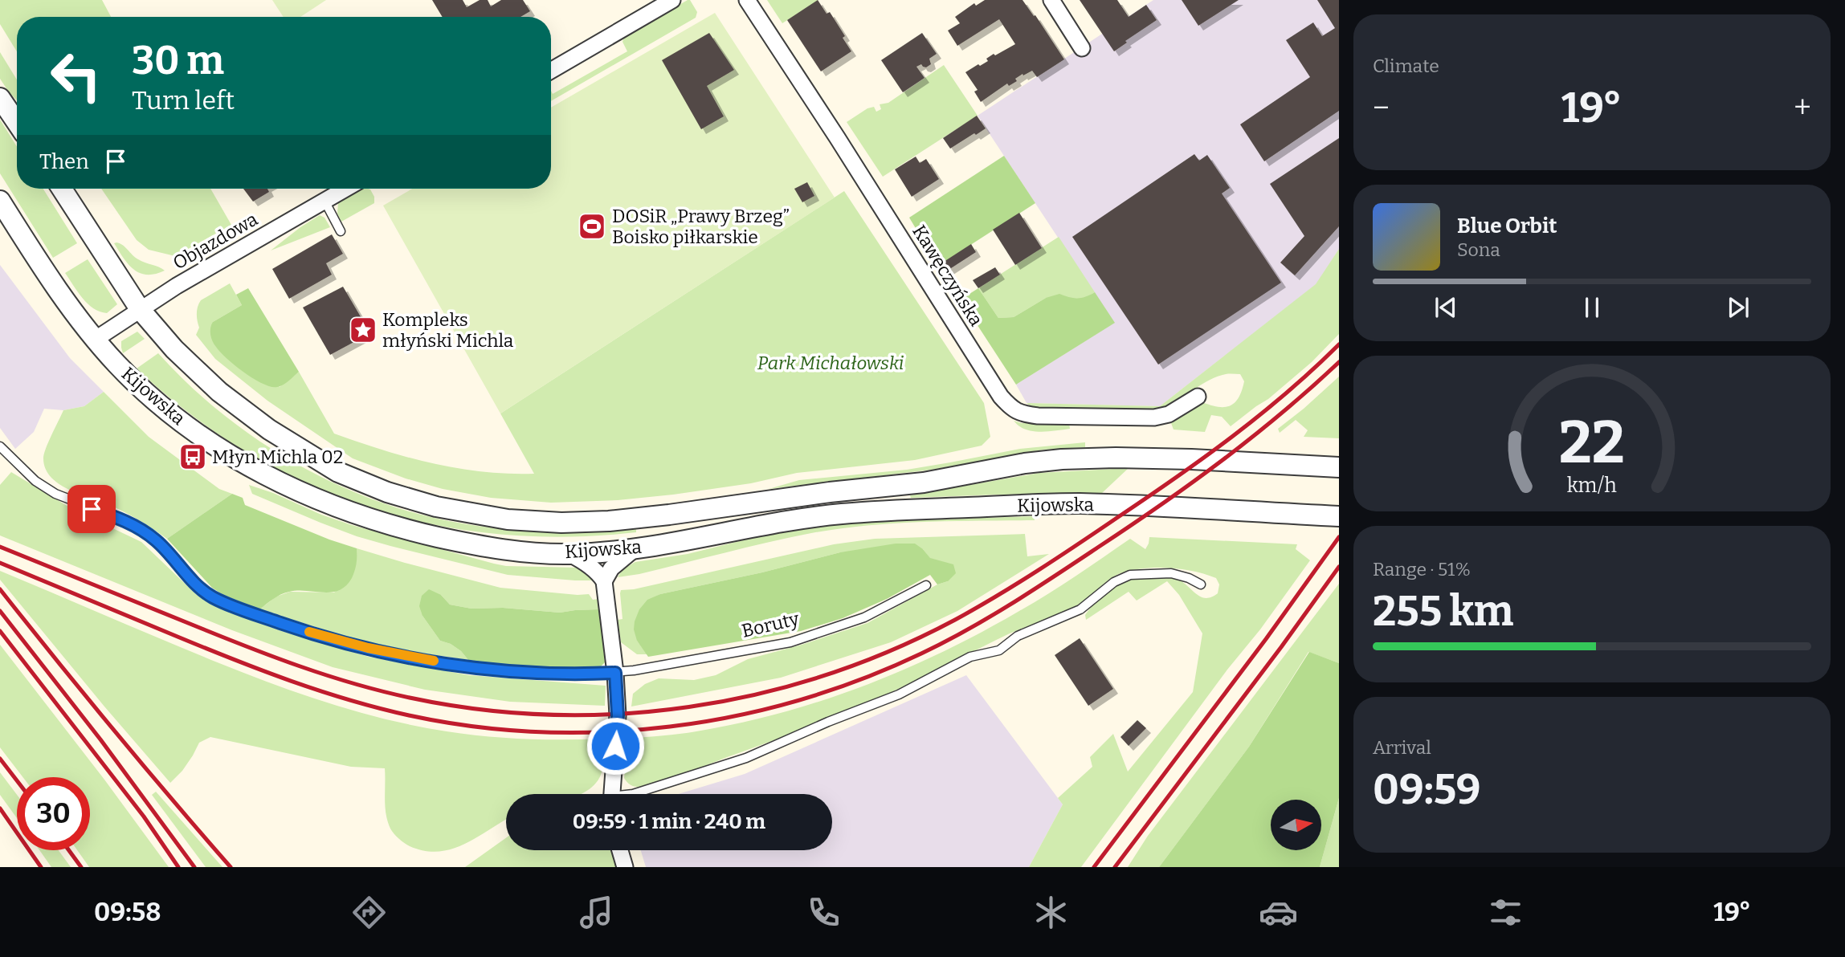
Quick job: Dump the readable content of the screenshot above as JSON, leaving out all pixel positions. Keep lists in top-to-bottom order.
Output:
{
  "streets": {
    "street": ["Objazdowa", "Kawęczyńska", "Kijowska"],
    "lane": ["Boruty"]
  },
  "crossings": [
    ["Objazdowa", "Kijowska"]
  ],
  "parks": ["Park Michałowski"],
  "places": {
    "sports": ["DOSiR „Prawy Brzeg” Boisko piłkarskie"],
    "place": ["Kompleks młyński Michla"],
    "bus stop": ["Młyn Michla 02"]
  },
  "north": "right",
  "page": {
    "tile": [
      "Climate",
      ["Range · 51%", "255 km"],
      ["Arrival", "09:59"]
    ],
    "turn": ["30 m", "Turn left"],
    "heat": ["−", "19°", "+"],
    "then": "Then",
    "song": ["Blue Orbit", "Sona"],
    "limit": "30",
    "trip": "09:59 · 1 min · 240 m",
    "tabs": ["09:58", "19°"],
    "gauge": ["22", "km/h"]
  }
}
